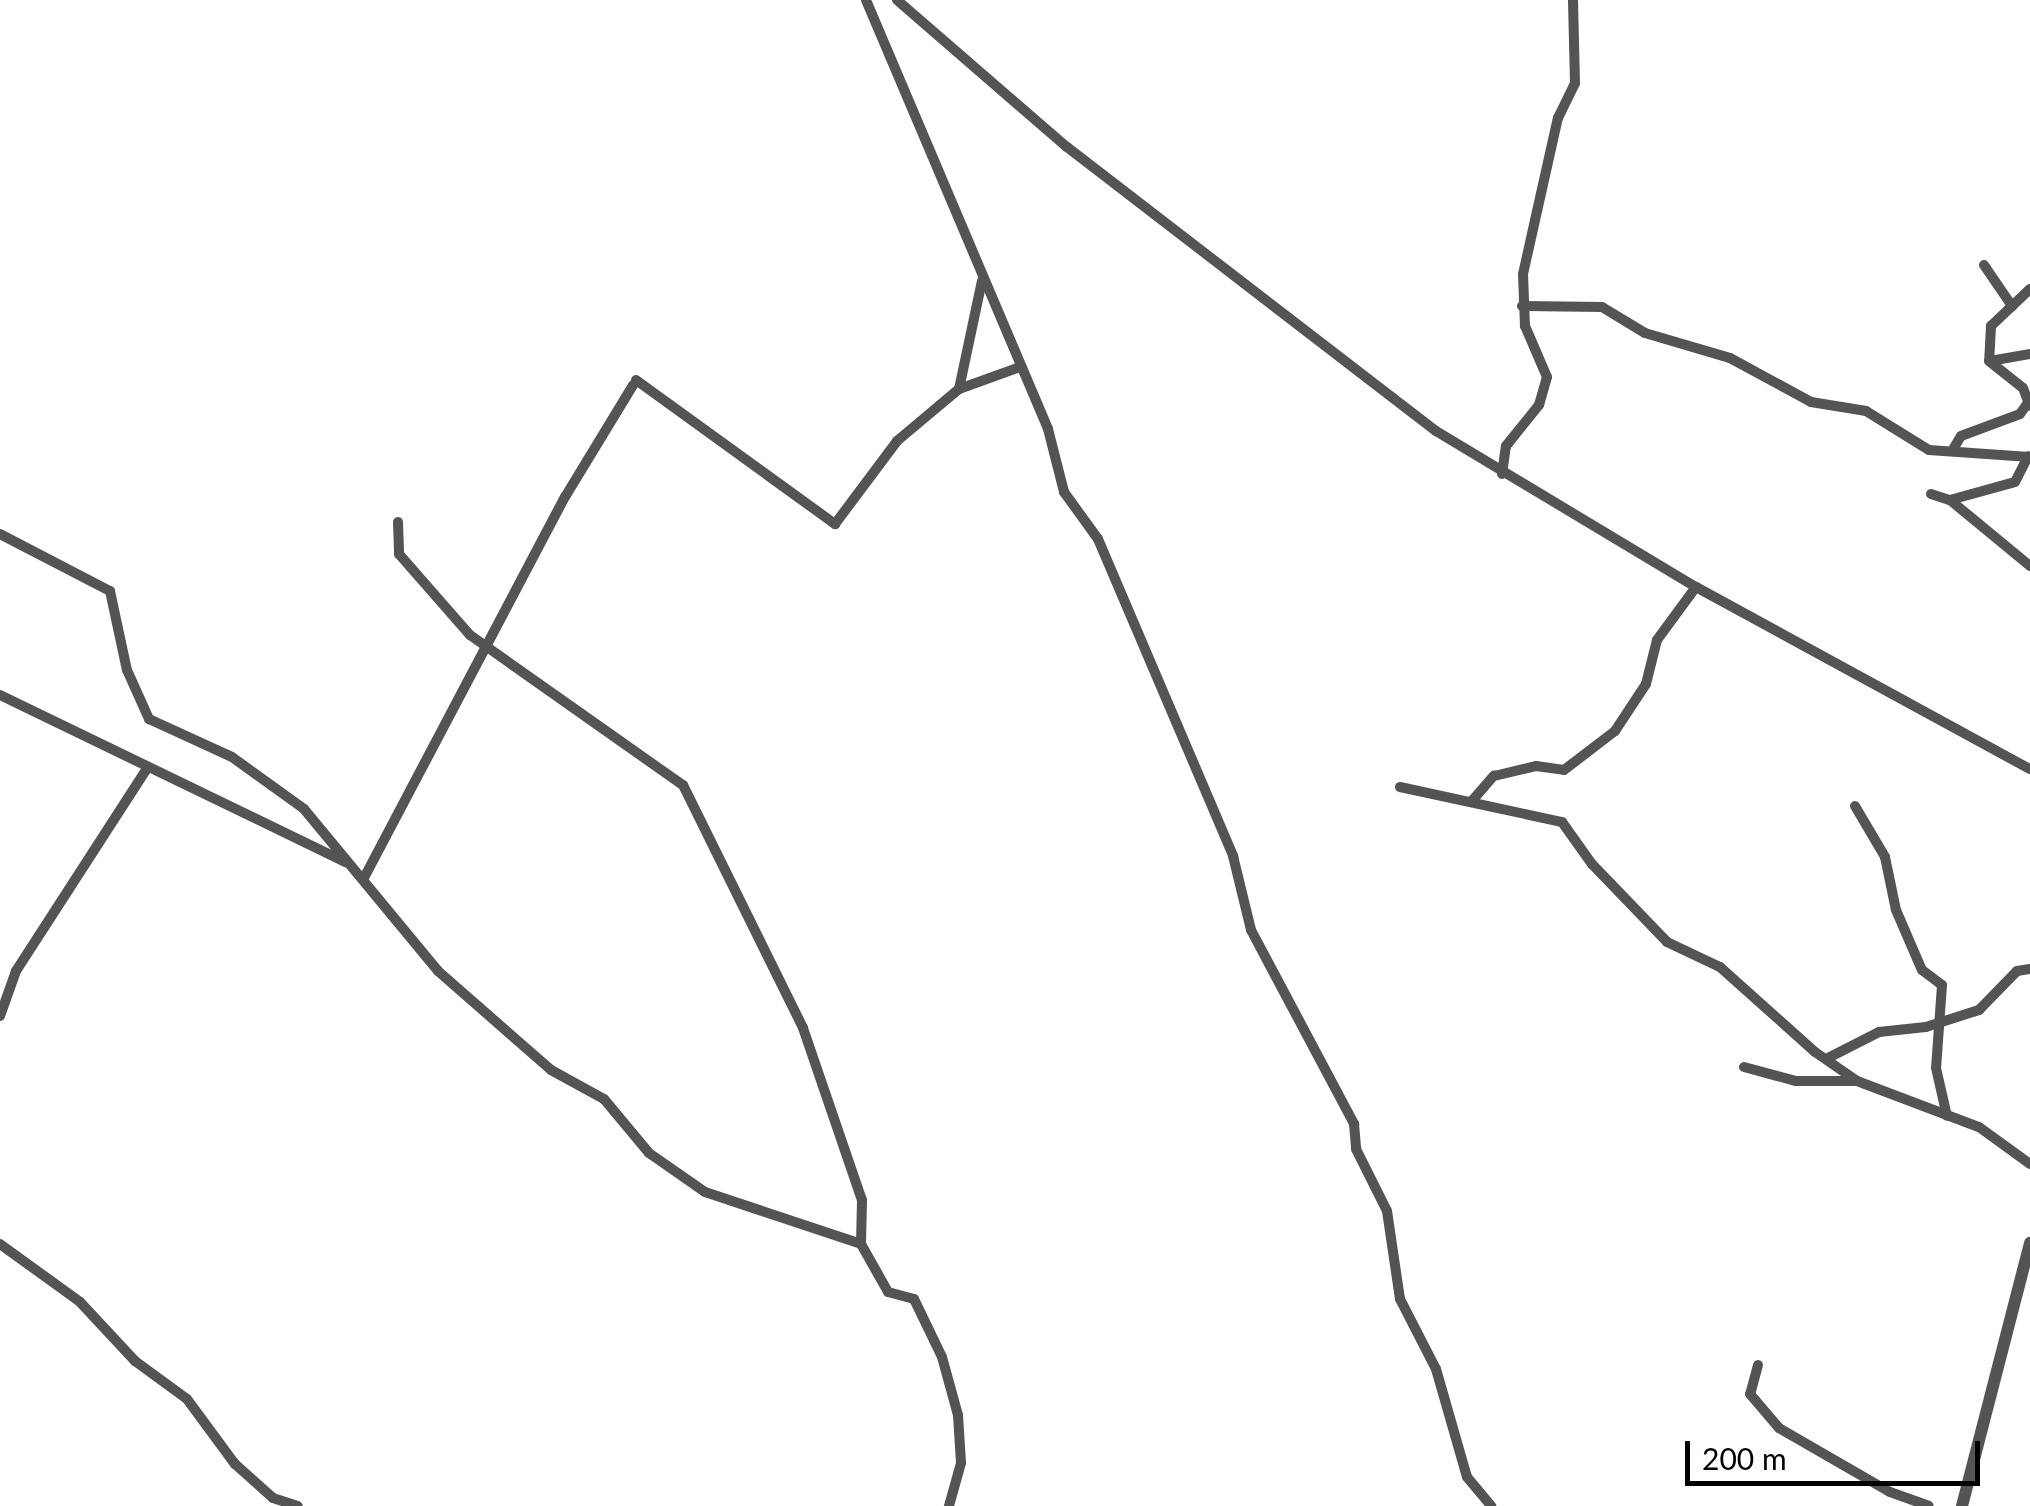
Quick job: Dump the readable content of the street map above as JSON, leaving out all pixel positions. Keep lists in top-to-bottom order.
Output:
{
  "scale_bar": "200 m"
}
